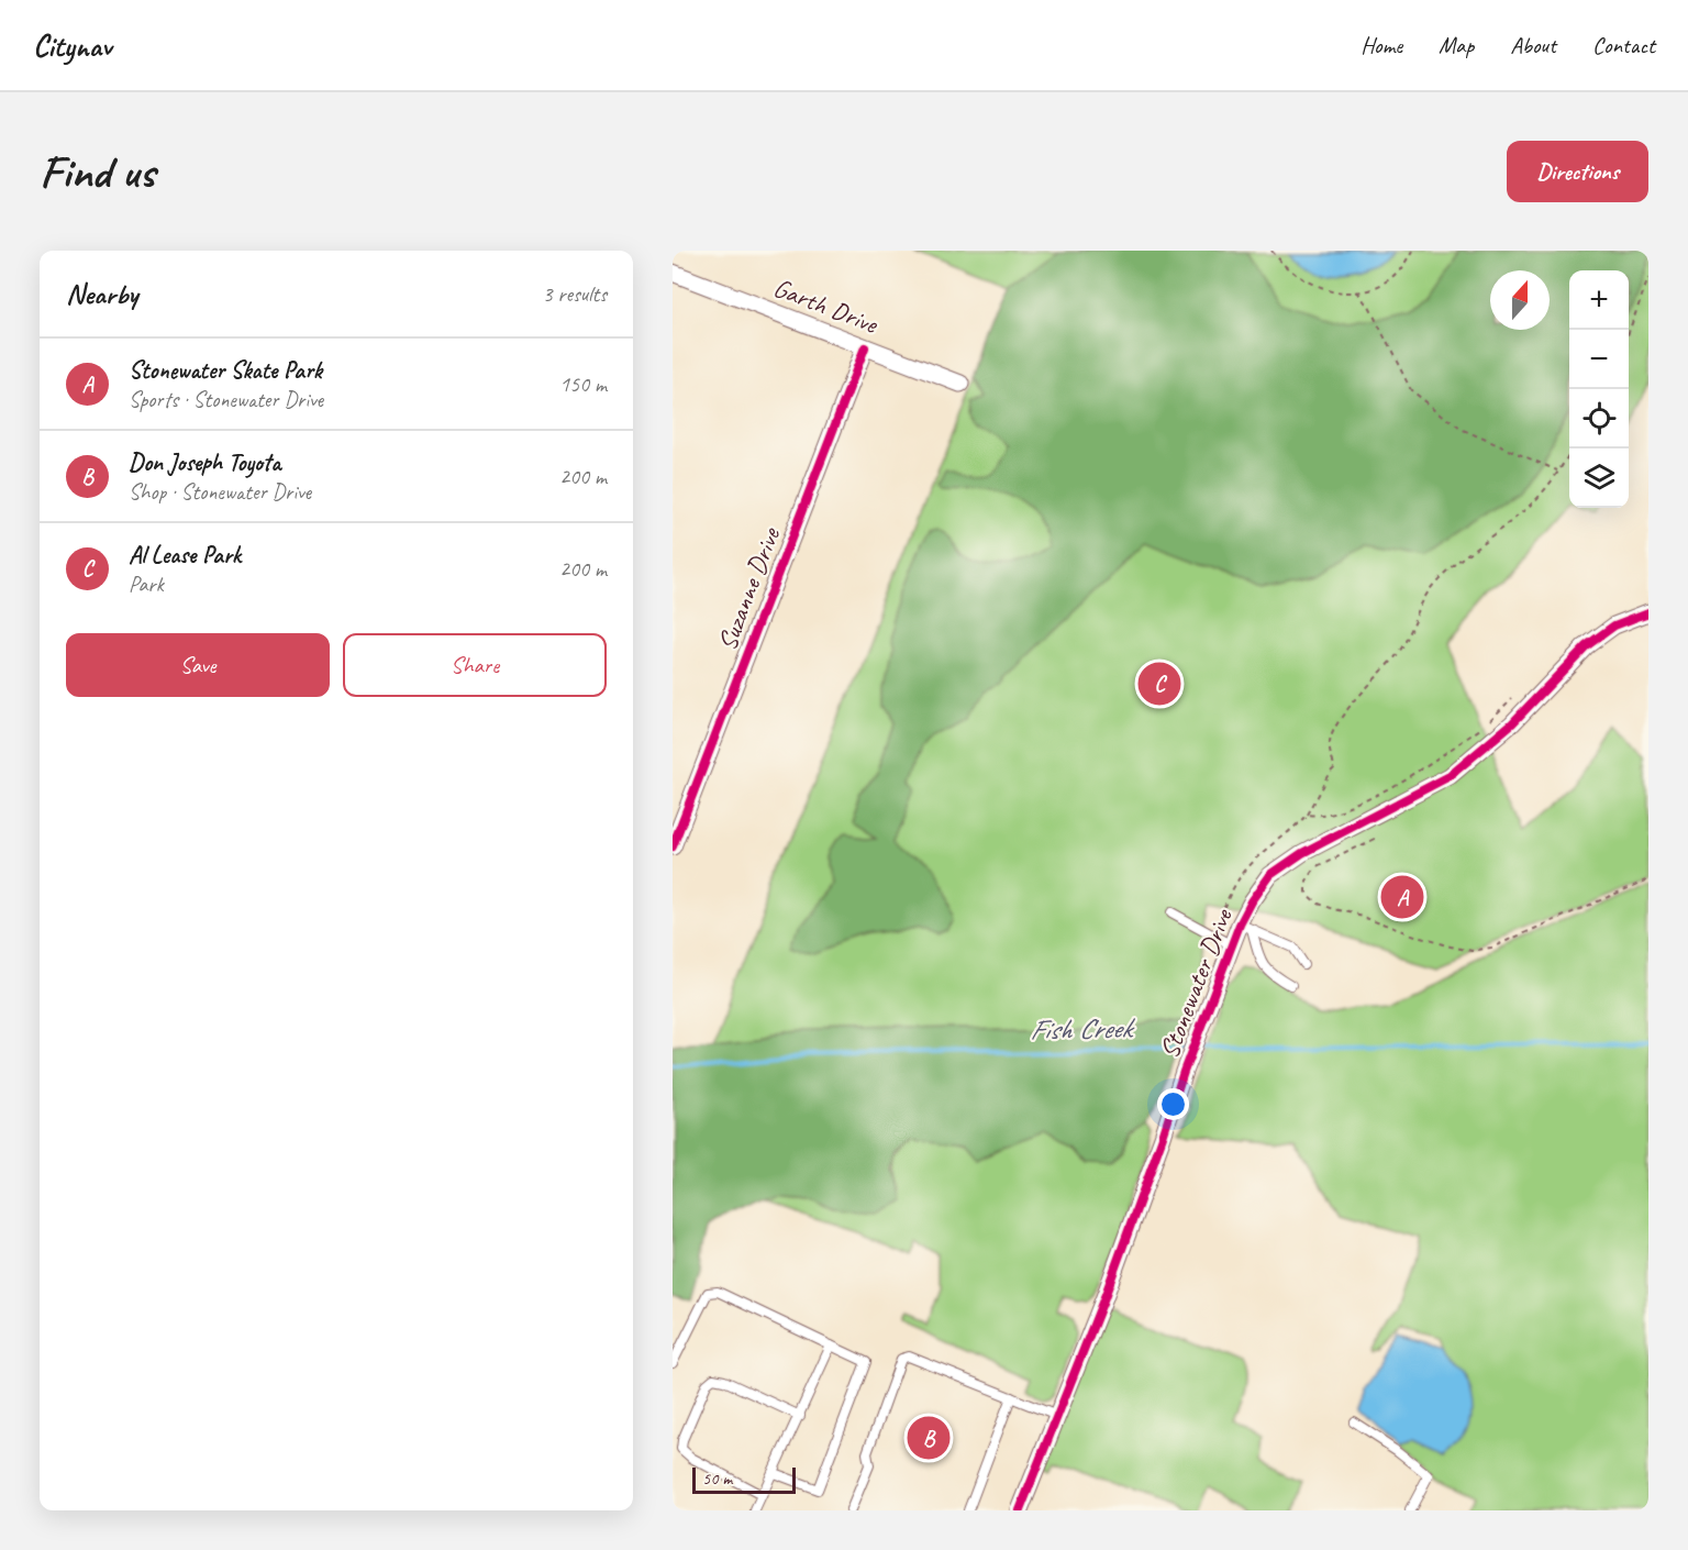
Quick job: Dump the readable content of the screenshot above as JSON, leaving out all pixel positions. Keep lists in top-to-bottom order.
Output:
{
  "streets": {
    "street": ["Garth Drive", "Suzanne Drive", "Stonewater Drive"]
  },
  "crossings": [
    ["Garth Drive", "Suzanne Drive"]
  ],
  "water": ["Fish Creek"],
  "scale_bar": "50 m",
  "north": "top",
  "page": {
    "header": "Citynav",
    "nav": [
      "Home",
      "Map",
      "About",
      "Contact"
    ],
    "buttons": [
      "Directions",
      ["Save", "Share"]
    ],
    "title": "Find us",
    "heading": ["Nearby", "3 results"],
    "map_buttons": ["+", "−"],
    "list": [
      {
        "mark": "A",
        "name": "Stonewater Skate Park",
        "note": "Sports · Stonewater Drive",
        "value": "150 m"
      },
      {
        "mark": "B",
        "name": "Don Joseph Toyota",
        "note": "Shop · Stonewater Drive",
        "value": "200 m"
      },
      {
        "mark": "C",
        "name": "Al Lease Park",
        "note": "Park",
        "value": "200 m"
      }
    ],
    "pins": ["C", "A", "B"],
    "scale": "50 m"
  }
}
